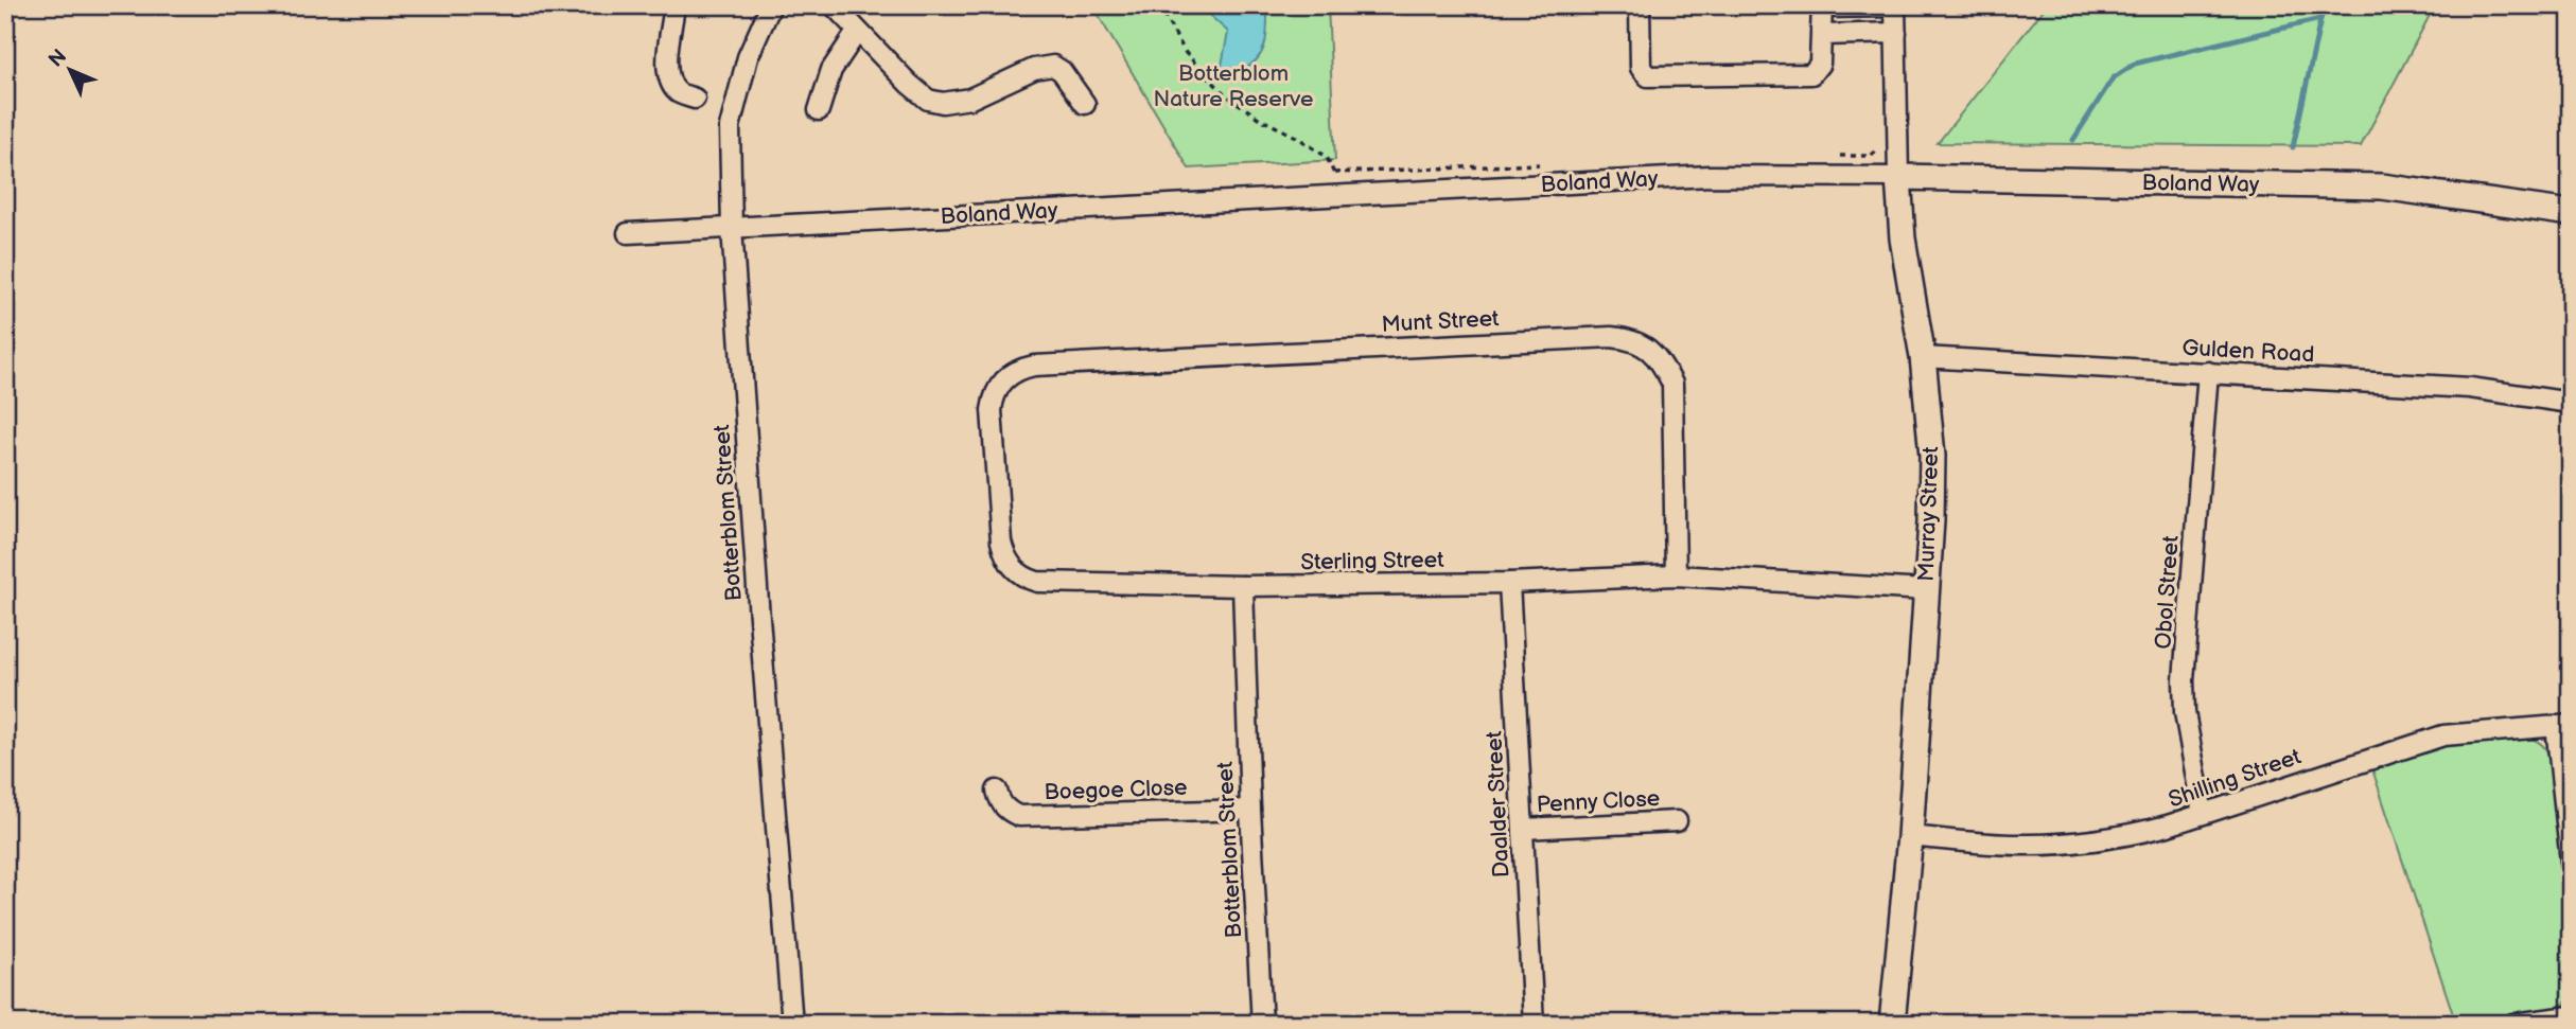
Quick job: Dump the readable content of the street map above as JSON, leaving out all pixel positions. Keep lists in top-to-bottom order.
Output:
{
  "streets": {
    "street": [
      "Boland Way",
      "Munt Street",
      "Gulden Road",
      "Botterblom Street",
      "Murray Street",
      "Sterling Street",
      "Obol Street",
      "Shilling Street",
      "Boegoe Close",
      "Penny Close",
      "Daalder Street"
    ]
  },
  "crossings": [
    ["Boland Way", "Botterblom Street"],
    ["Boland Way", "Murray Street"],
    ["Munt Street", "Sterling Street"],
    ["Gulden Road", "Murray Street"],
    ["Gulden Road", "Obol Street"],
    ["Botterblom Street", "Sterling Street"],
    ["Botterblom Street", "Boegoe Close"],
    ["Murray Street", "Sterling Street"],
    ["Murray Street", "Shilling Street"],
    ["Sterling Street", "Daalder Street"],
    ["Obol Street", "Shilling Street"],
    ["Penny Close", "Daalder Street"]
  ],
  "parks": ["Botterblom Nature Reserve"],
  "north": "top left"
}
